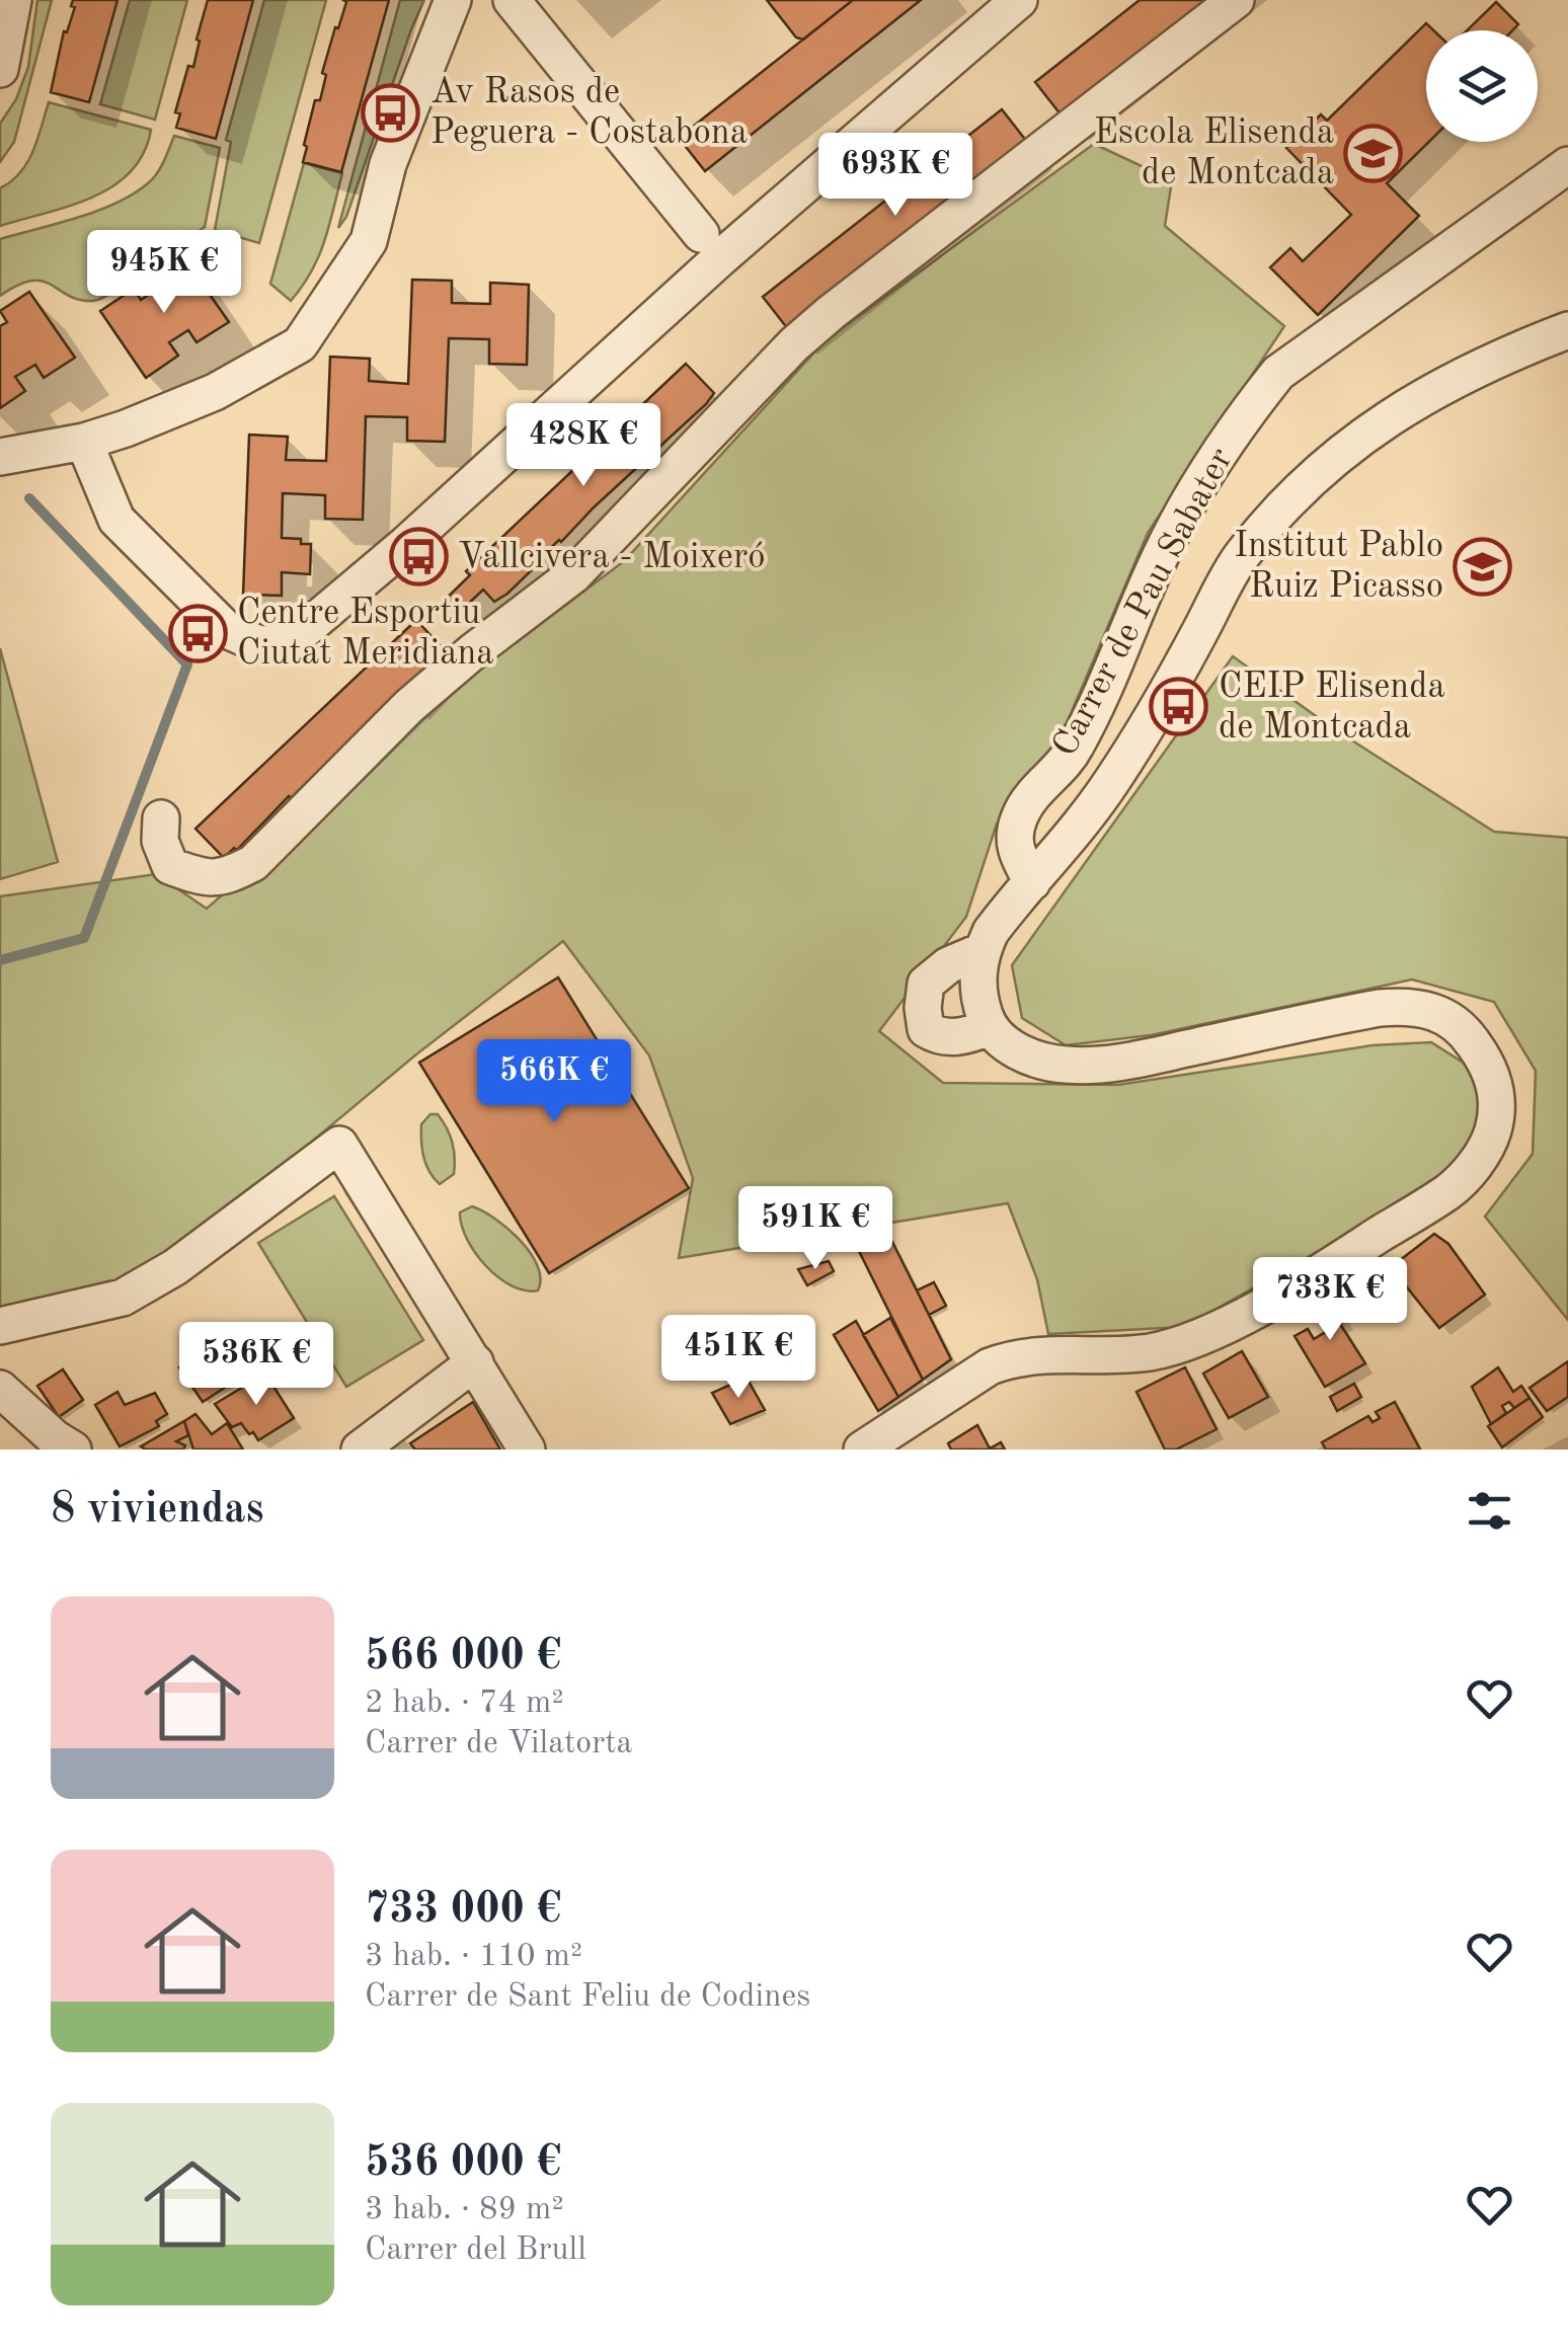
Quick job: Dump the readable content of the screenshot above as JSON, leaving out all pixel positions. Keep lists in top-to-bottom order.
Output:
{
  "streets": {
    "street": ["Carrer de Pau Sabater"]
  },
  "places": {
    "bus stop": [
      "Av Rasos de Peguera - Costabona",
      "Vallcivera - Moixeró",
      "Centre Esportiu Ciutat Meridiana",
      "CEIP Elisenda de Montcada"
    ],
    "school or university": ["Escola Elisenda de Montcada", "Institut Pablo Ruiz Picasso"]
  },
  "page": {
    "price": [
      "693K €",
      "945K €",
      "428K €",
      "566K €",
      "591K €",
      "733K €",
      "451K €",
      "536K €"
    ],
    "heading": "8 viviendas",
    "list": [
      {
        "name": "566 000 €",
        "note": "2 hab. · 74 m² · Carrer de Vilatorta"
      },
      {
        "name": "733 000 €",
        "note": "3 hab. · 110 m² · Carrer de Sant Feliu de Codines"
      },
      {
        "name": "536 000 €",
        "note": "3 hab. · 89 m² · Carrer del Brull"
      }
    ]
  }
}
